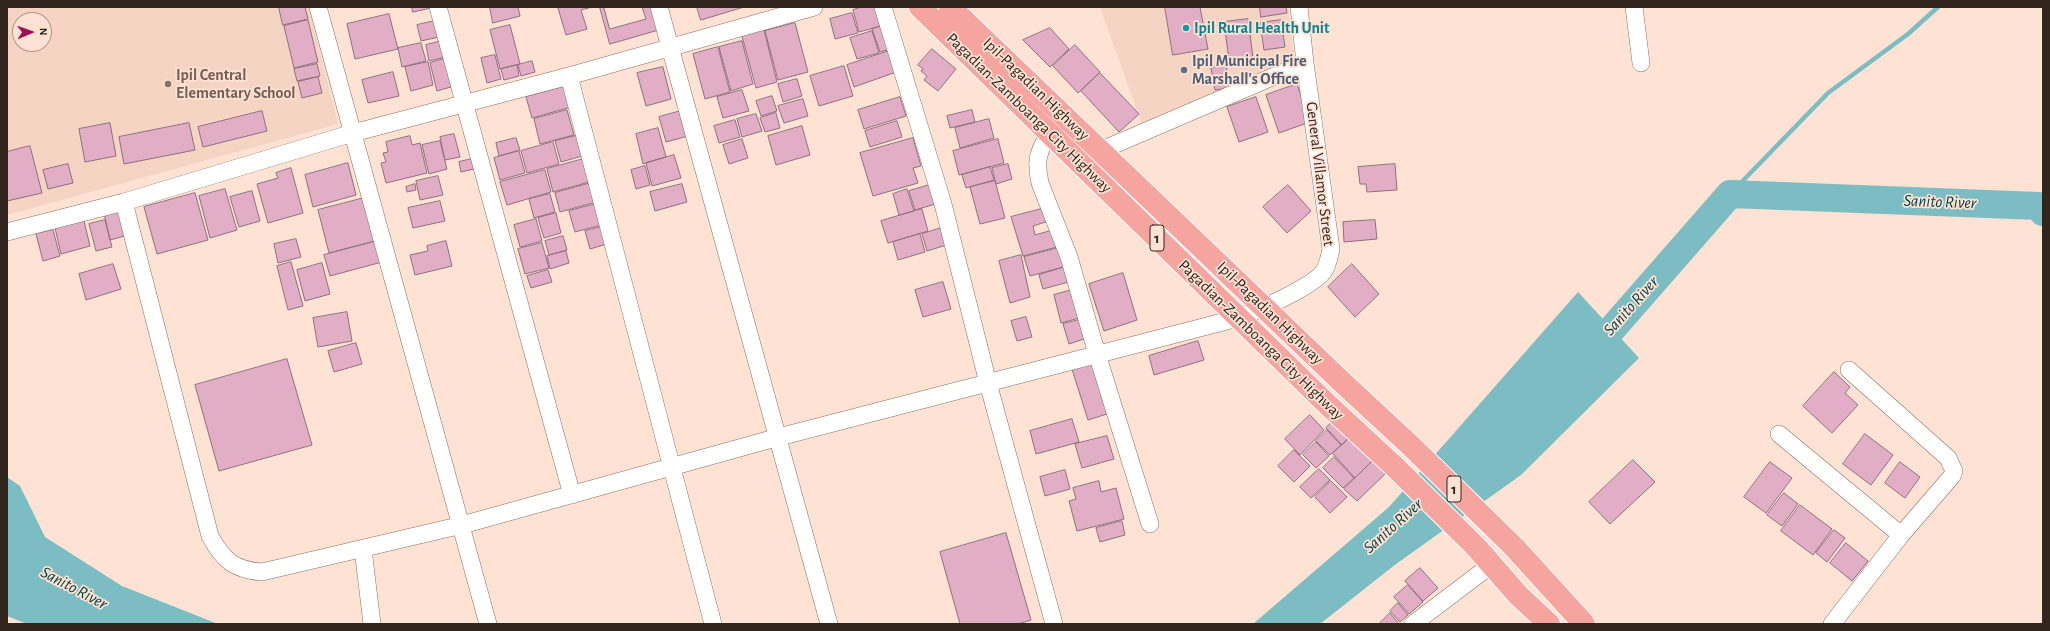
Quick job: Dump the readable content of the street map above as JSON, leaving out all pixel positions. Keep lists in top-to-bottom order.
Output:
{
  "streets": {
    "main road": ["Ipil-Pagadian Highway", "Pagadian-Zamboanga City Highway", "1"],
    "street": ["General Villamor Street"]
  },
  "crossings": [
    ["Ipil-Pagadian Highway", "General Villamor Street"],
    ["Pagadian-Zamboanga City Highway", "General Villamor Street"]
  ],
  "water": ["Sanito River"],
  "places": ["Ipil Rural Health Unit", "Ipil Municipal Fire Marshall's Office", "Ipil Central Elementary School"],
  "north": "right"
}
